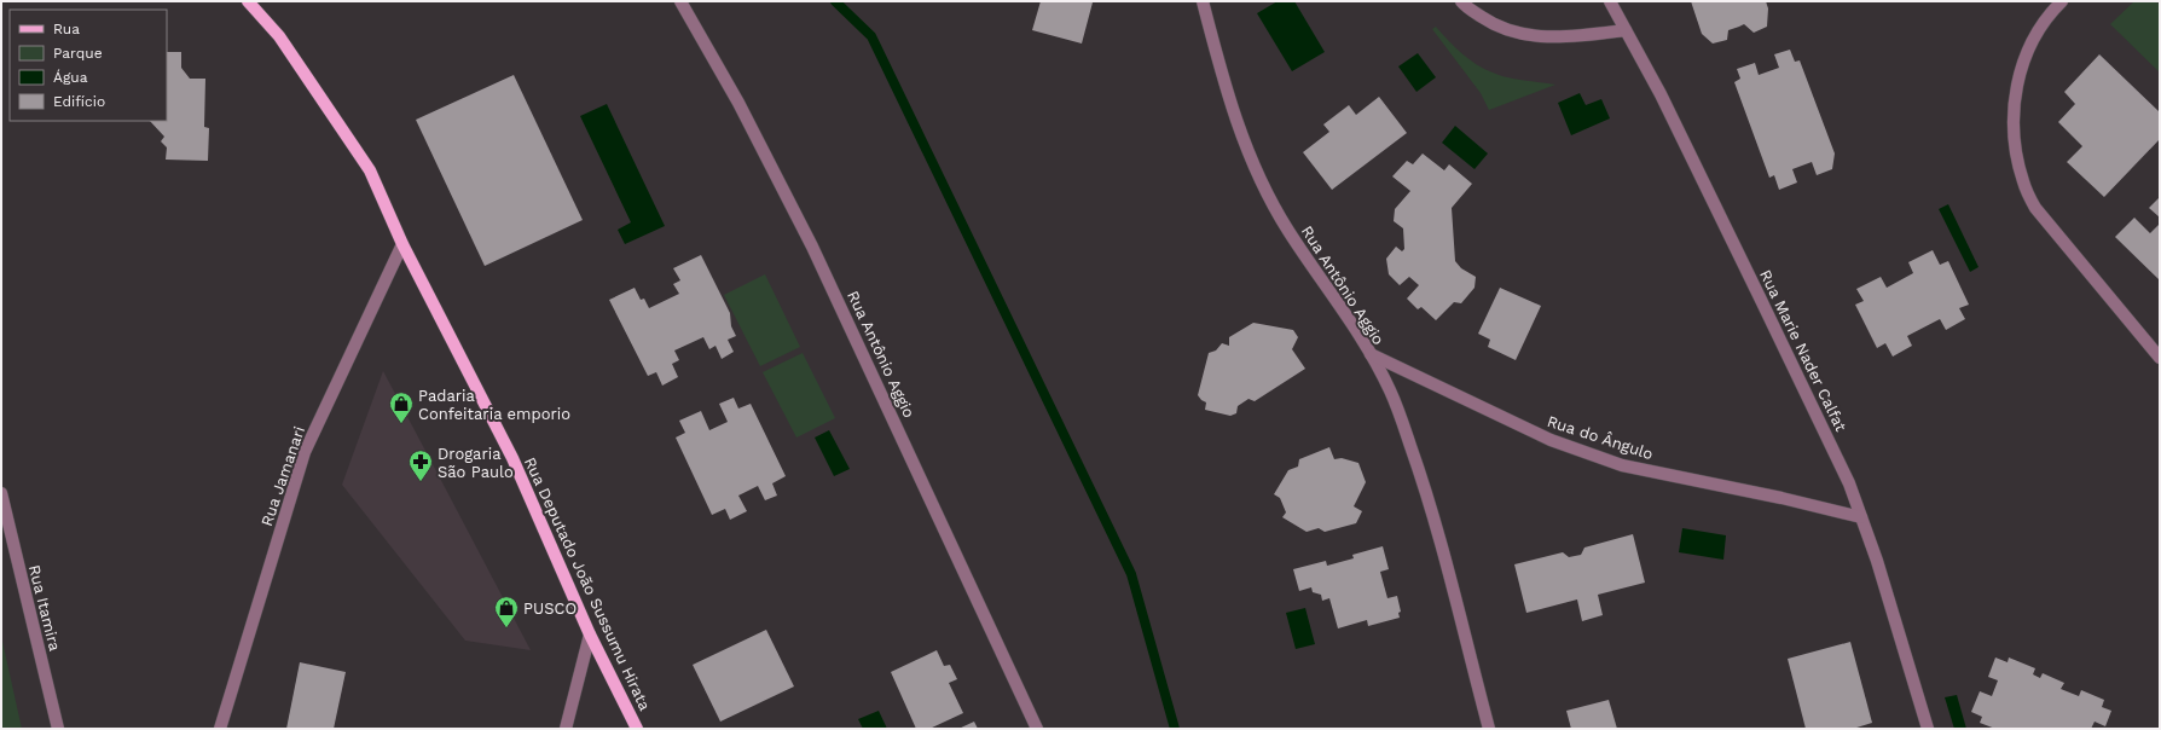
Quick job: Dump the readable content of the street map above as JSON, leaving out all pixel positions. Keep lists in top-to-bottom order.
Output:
{
  "streets": {
    "main road": ["Rua Deputado João Sussumu Hirata"],
    "street": [
      "Rua Antônio Aggio",
      "Rua Marie Nader Calfat",
      "Rua do Ângulo",
      "Rua Jamanari",
      "Rua Itamira"
    ]
  },
  "crossings": [
    ["Rua Antônio Aggio", "Rua do Ângulo"],
    ["Rua Marie Nader Calfat", "Rua do Ângulo"],
    ["Rua Jamanari", "Rua Deputado João Sussumu Hirata"]
  ],
  "places": {
    "shop": ["Padaria Confeitaria emporio", "PUSCO"],
    "pharmacy": ["Drogaria São Paulo"]
  },
  "legend": [
    "Rua",
    "Parque",
    "Água",
    "Edifício"
  ]
}
